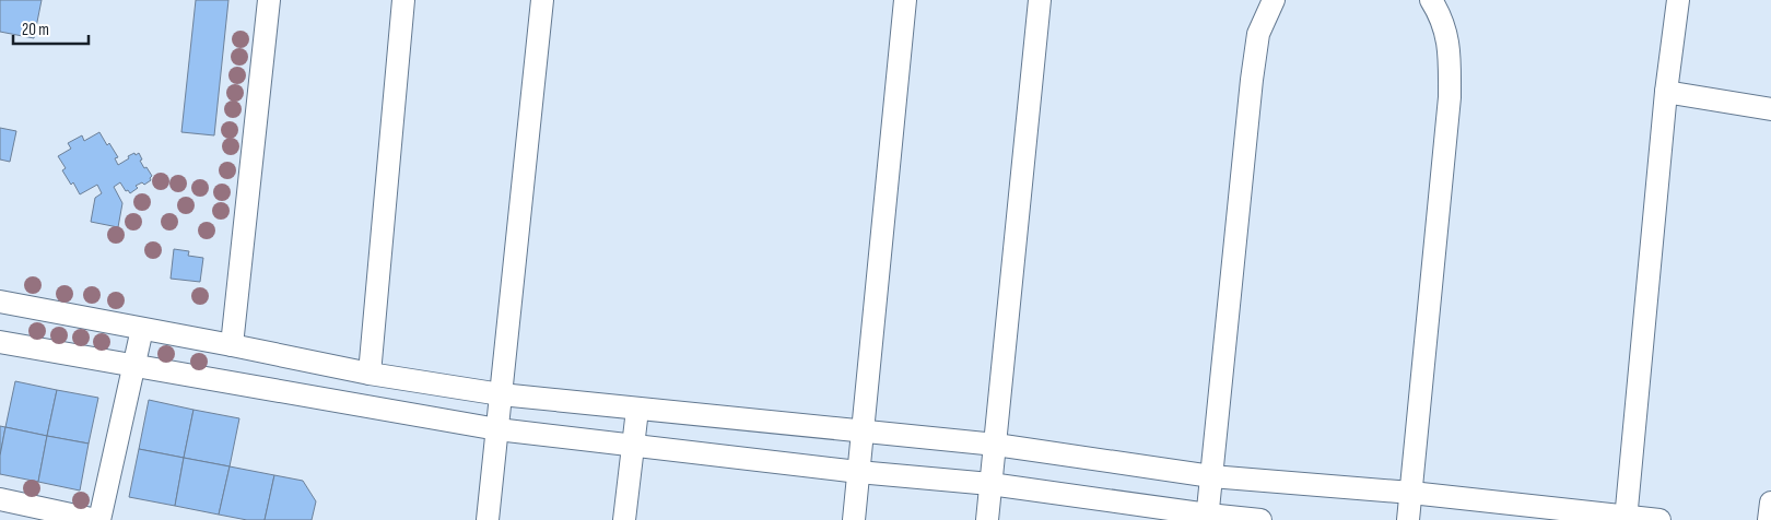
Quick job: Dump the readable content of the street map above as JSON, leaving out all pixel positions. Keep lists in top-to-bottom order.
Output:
{
  "scale_bar": "20 m"
}
